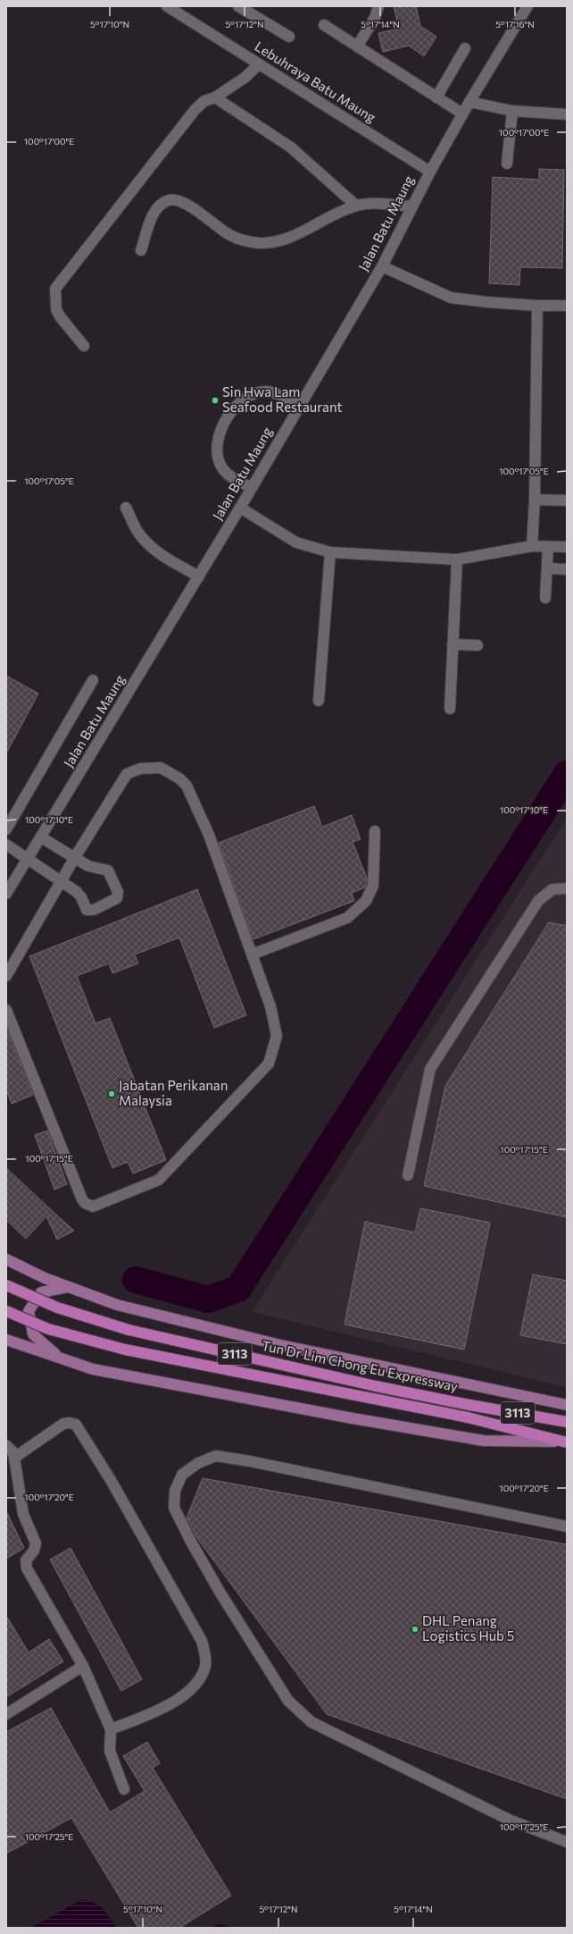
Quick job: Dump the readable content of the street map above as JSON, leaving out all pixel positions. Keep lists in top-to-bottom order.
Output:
{
  "streets": {
    "highway": ["3113", "Tun Dr Lim Chong Eu Expressway"],
    "street": ["Lebuhraya Batu Maung", "Jalan Batu Maung"]
  },
  "crossings": [
    ["Lebuhraya Batu Maung", "Jalan Batu Maung"]
  ],
  "places": ["Sin Hwa Lam Seafood Restaurant", "Jabatan Perikanan Malaysia", "DHL Penang Logistics Hub 5"],
  "coordinates": [
    "5°17'10\"N",
    "5°17'12\"N",
    "5°17'14\"N",
    "5°17'16\"N",
    "100°17'00\"E",
    "100°17'05\"E",
    "100°17'10\"E",
    "100°17'15\"E",
    "100°17'20\"E",
    "100°17'25\"E"
  ]
}
